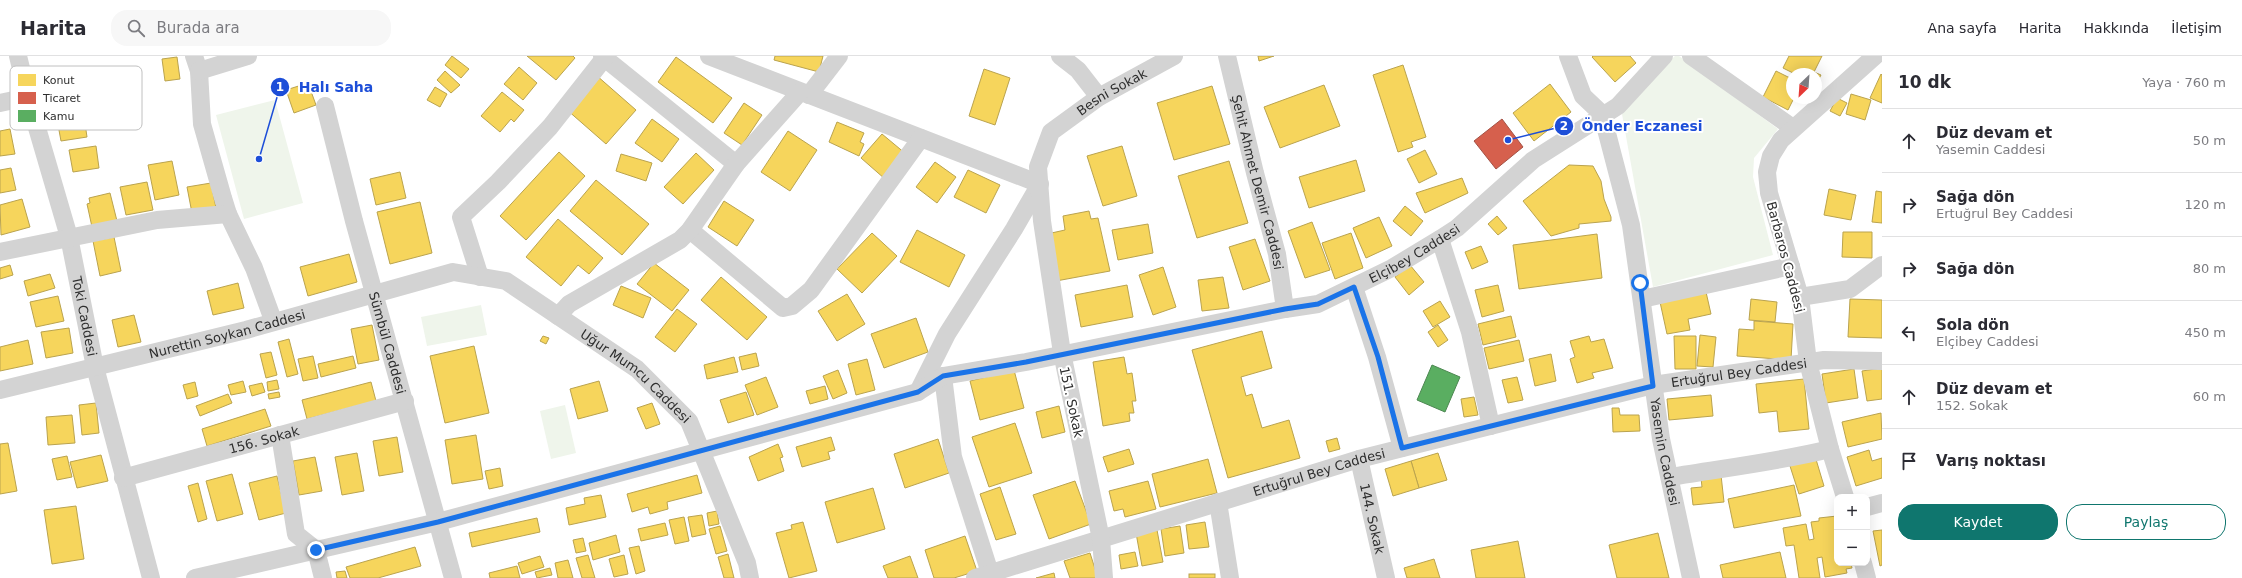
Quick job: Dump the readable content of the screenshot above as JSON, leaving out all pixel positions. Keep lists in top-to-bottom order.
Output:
{
  "streets": {
    "street": [
      "Besni Sokak",
      "Şehit Ahmet Demir Caddesi",
      "Elçibey Caddesi",
      "Barbaros Caddesi",
      "Toki Caddesi",
      "Nurettin Soykan Caddesi",
      "Sümbül Caddesi",
      "Ertuğrul Bey Caddesi",
      "Uğur Mumcu Caddesi",
      "151. Sokak",
      "156. Sokak",
      "Yasemin Caddesi",
      "144. Sokak"
    ]
  },
  "crossings": [
    ["Besni Sokak", "151. Sokak"],
    ["Şehit Ahmet Demir Caddesi", "Elçibey Caddesi"],
    ["Elçibey Caddesi", "Sümbül Caddesi"],
    ["Elçibey Caddesi", "Uğur Mumcu Caddesi"],
    ["Elçibey Caddesi", "151. Sokak"],
    ["Elçibey Caddesi", "Yasemin Caddesi"],
    ["Barbaros Caddesi", "Ertuğrul Bey Caddesi"],
    ["Toki Caddesi", "Nurettin Soykan Caddesi"],
    ["Toki Caddesi", "156. Sokak"],
    ["Nurettin Soykan Caddesi", "Sümbül Caddesi"],
    ["Nurettin Soykan Caddesi", "Uğur Mumcu Caddesi"],
    ["Sümbül Caddesi", "156. Sokak"],
    ["Ertuğrul Bey Caddesi", "151. Sokak"],
    ["Ertuğrul Bey Caddesi", "Yasemin Caddesi"],
    ["Ertuğrul Bey Caddesi", "144. Sokak"]
  ],
  "places": ["Önder Eczanesi", "Halı Saha"],
  "legend": ["Konut", "Ticaret", "Kamu"],
  "north": "bottom left",
  "page": {
    "header": "Harita",
    "search": "Burada ara",
    "nav": [
      "Ana sayfa",
      "Harita",
      "Hakkında",
      "İletişim"
    ],
    "heading": ["10 dk", "Yaya · 760 m"],
    "list": [
      ["Düz devam et", "Yasemin Caddesi", "50 m"],
      ["Sağa dön", "Ertuğrul Bey Caddesi", "120 m"],
      ["Sağa dön", "80 m"],
      ["Sola dön", "Elçibey Caddesi", "450 m"],
      ["Düz devam et", "152. Sokak", "60 m"],
      "Varış noktası"
    ],
    "buttons": ["Kaydet", "Paylaş"],
    "map_buttons": ["+", "−"]
  }
}
